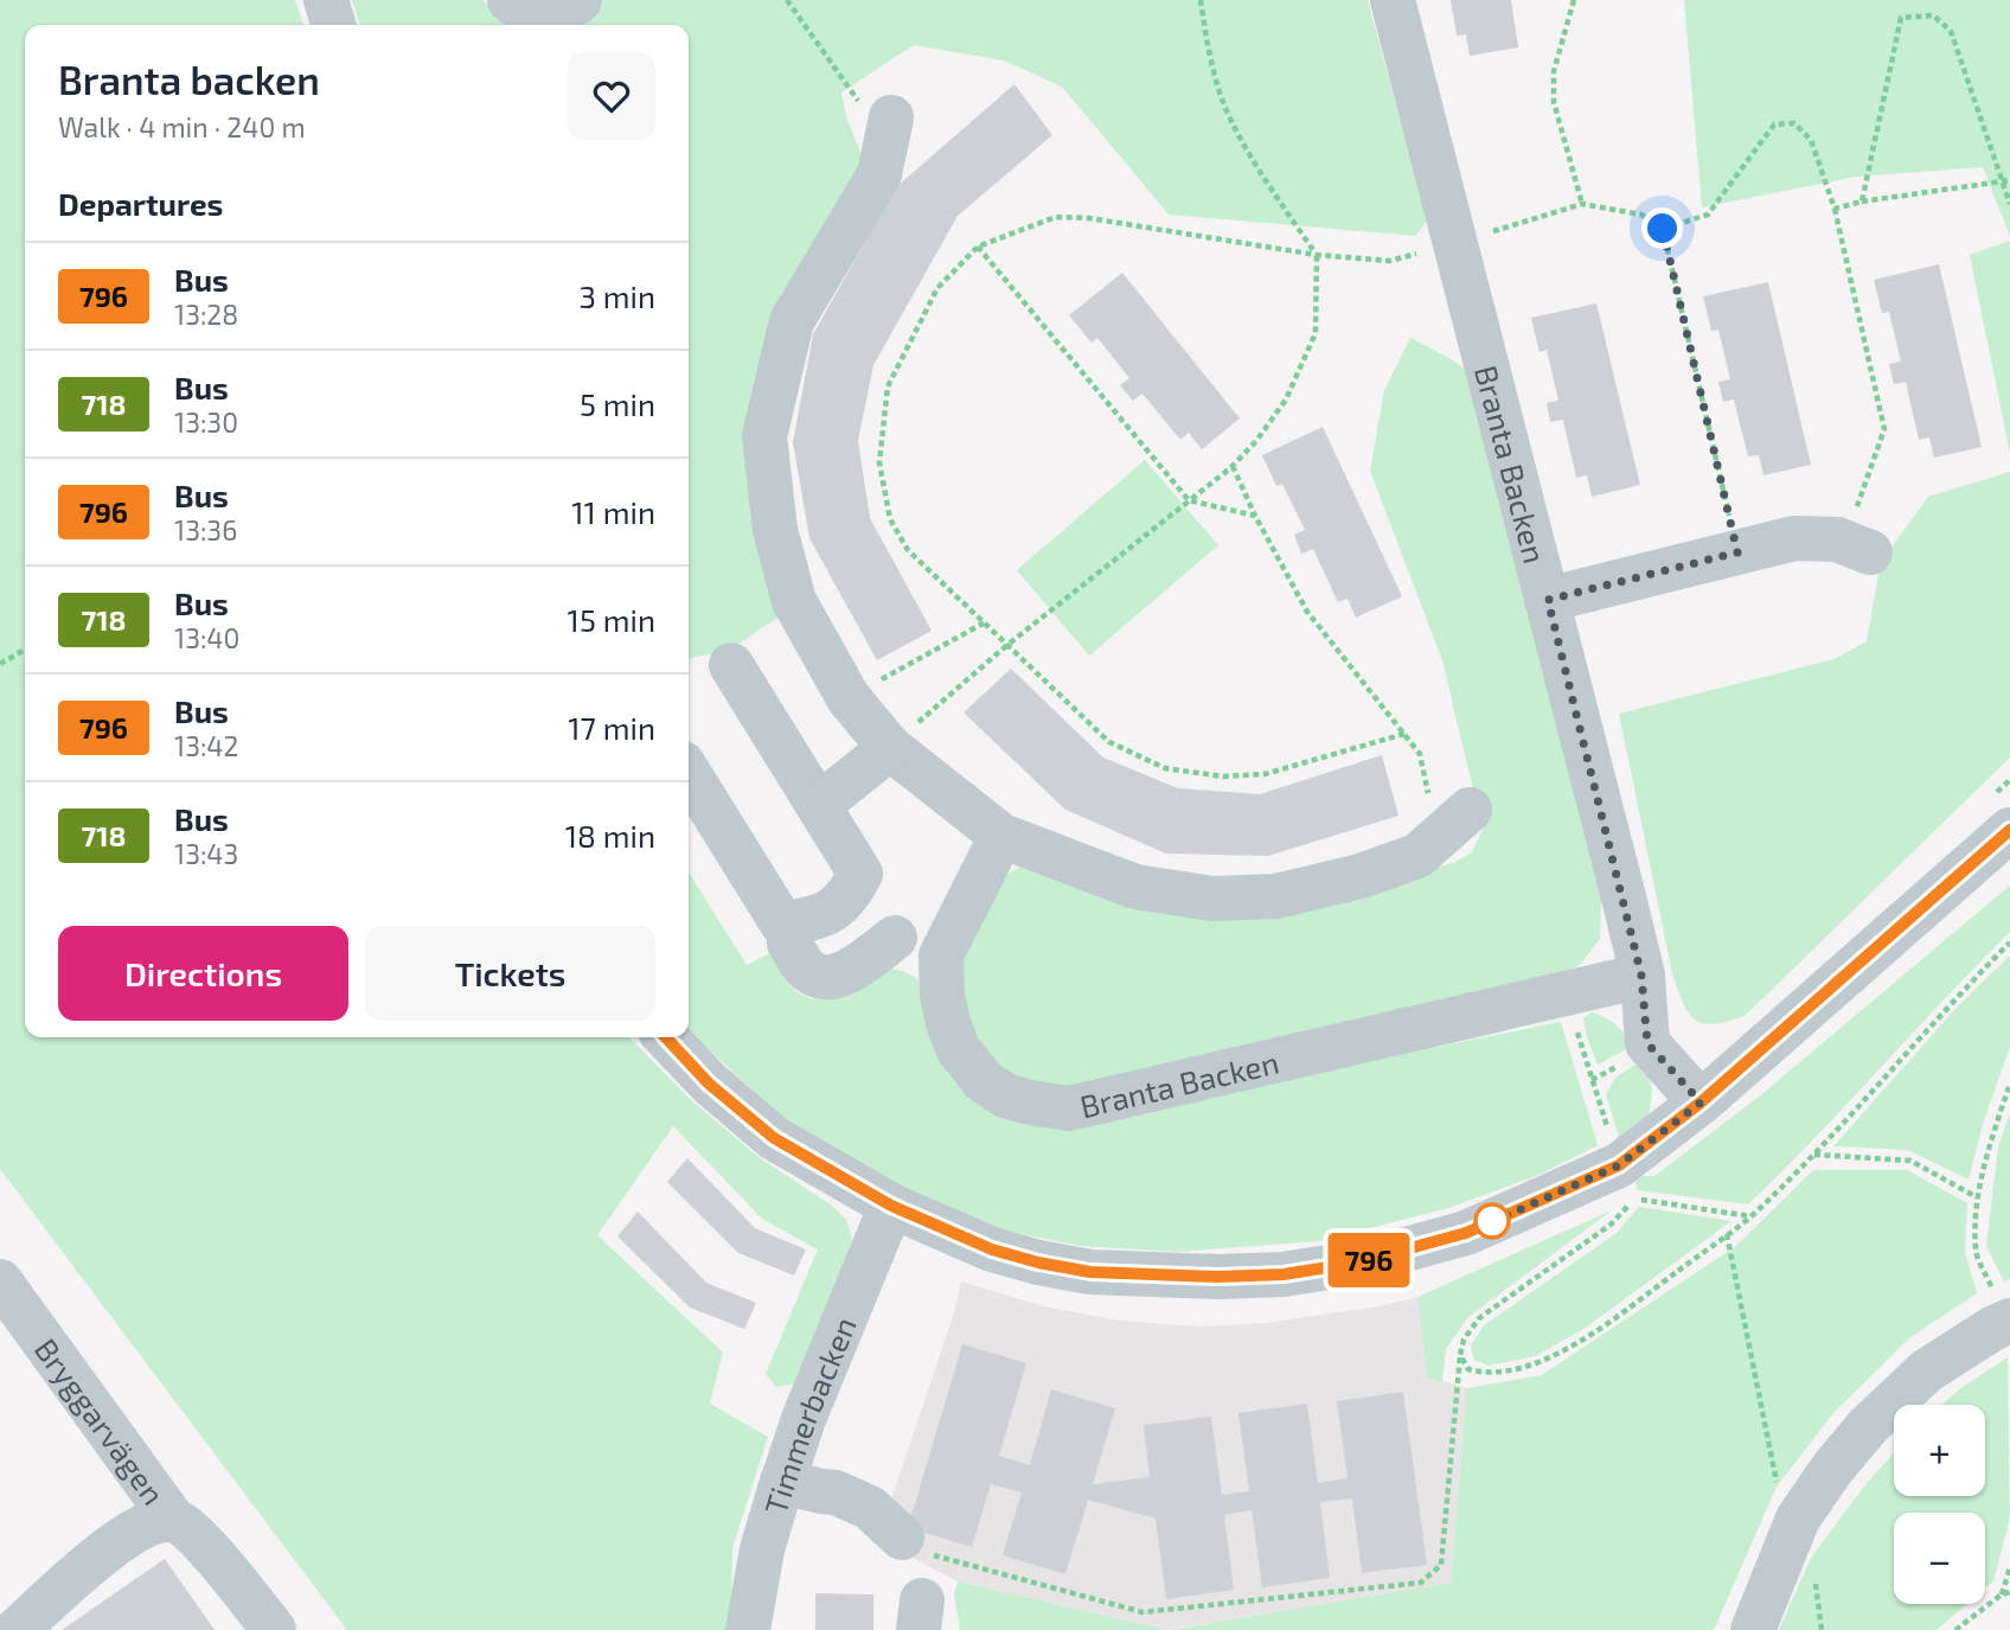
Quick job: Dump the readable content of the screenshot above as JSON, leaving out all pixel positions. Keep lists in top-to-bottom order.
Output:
{
  "streets": {
    "street": ["Branta Backen", "Timmerbacken", "Bryggarvägen"]
  },
  "lines": ["bus line 796"],
  "page": {
    "on_map": "796",
    "heading": [
      ["Branta backen", "Walk · 4 min · 240 m"],
      "Departures"
    ],
    "list": [
      {
        "mark": "796",
        "name": "Bus",
        "note": "13:28",
        "value": "3 min"
      },
      {
        "mark": "718",
        "name": "Bus",
        "note": "13:30",
        "value": "5 min"
      },
      {
        "mark": "796",
        "name": "Bus",
        "note": "13:36",
        "value": "11 min"
      },
      {
        "mark": "718",
        "name": "Bus",
        "note": "13:40",
        "value": "15 min"
      },
      {
        "mark": "796",
        "name": "Bus",
        "note": "13:42",
        "value": "17 min"
      },
      {
        "mark": "718",
        "name": "Bus",
        "note": "13:43",
        "value": "18 min"
      }
    ],
    "buttons": ["Directions", "Tickets"],
    "map_buttons": ["+", "−"]
  }
}
